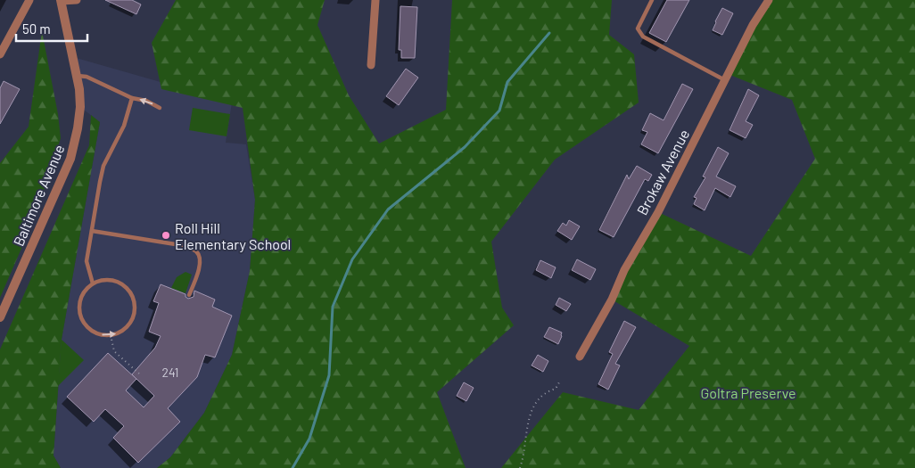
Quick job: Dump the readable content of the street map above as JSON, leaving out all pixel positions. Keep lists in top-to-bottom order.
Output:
{
  "streets": {
    "street": ["Brokaw Avenue", "Baltimore Avenue"]
  },
  "parks": ["Goltra Preserve"],
  "places": ["Roll Hill Elementary School"],
  "house_numbers": ["241"],
  "scale_bar": "50 m"
}
